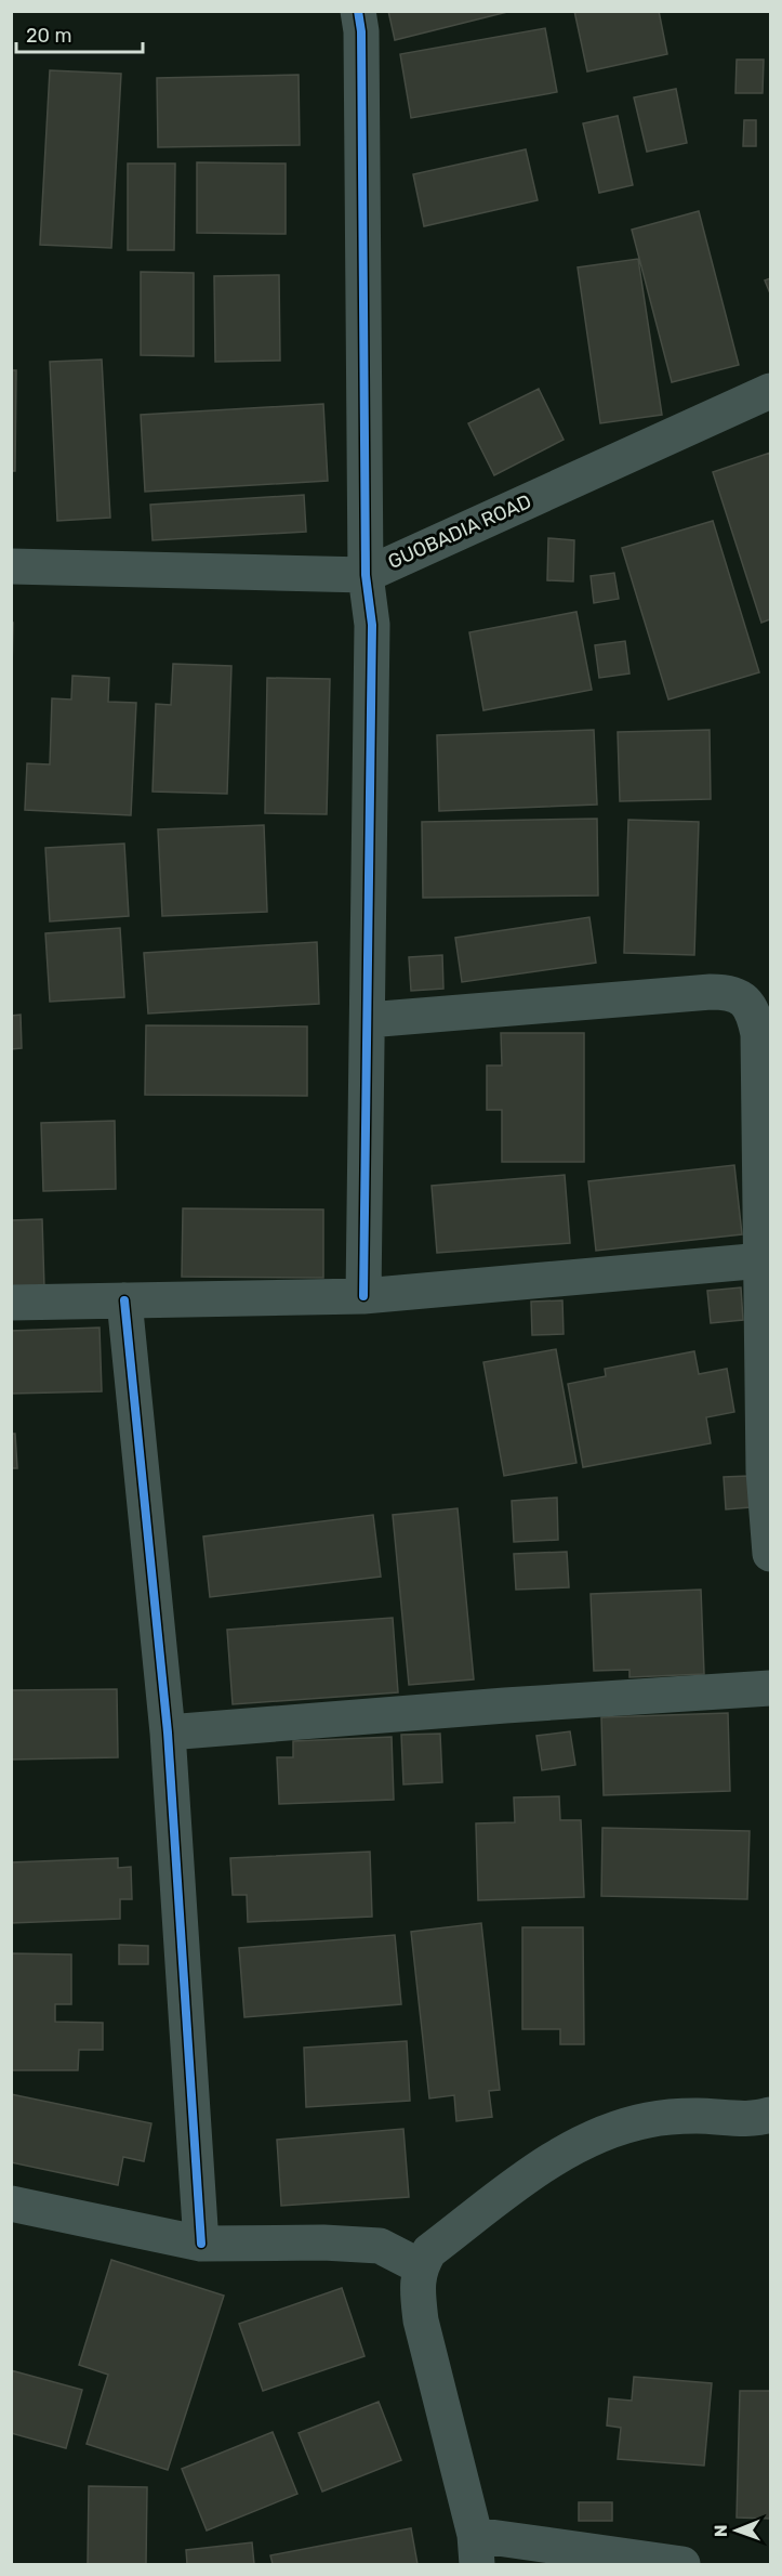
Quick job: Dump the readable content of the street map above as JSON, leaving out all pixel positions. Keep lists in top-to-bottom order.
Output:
{
  "streets": {
    "street": ["GUOBADIA ROAD"]
  },
  "scale_bar": "20 m",
  "north": "left"
}
